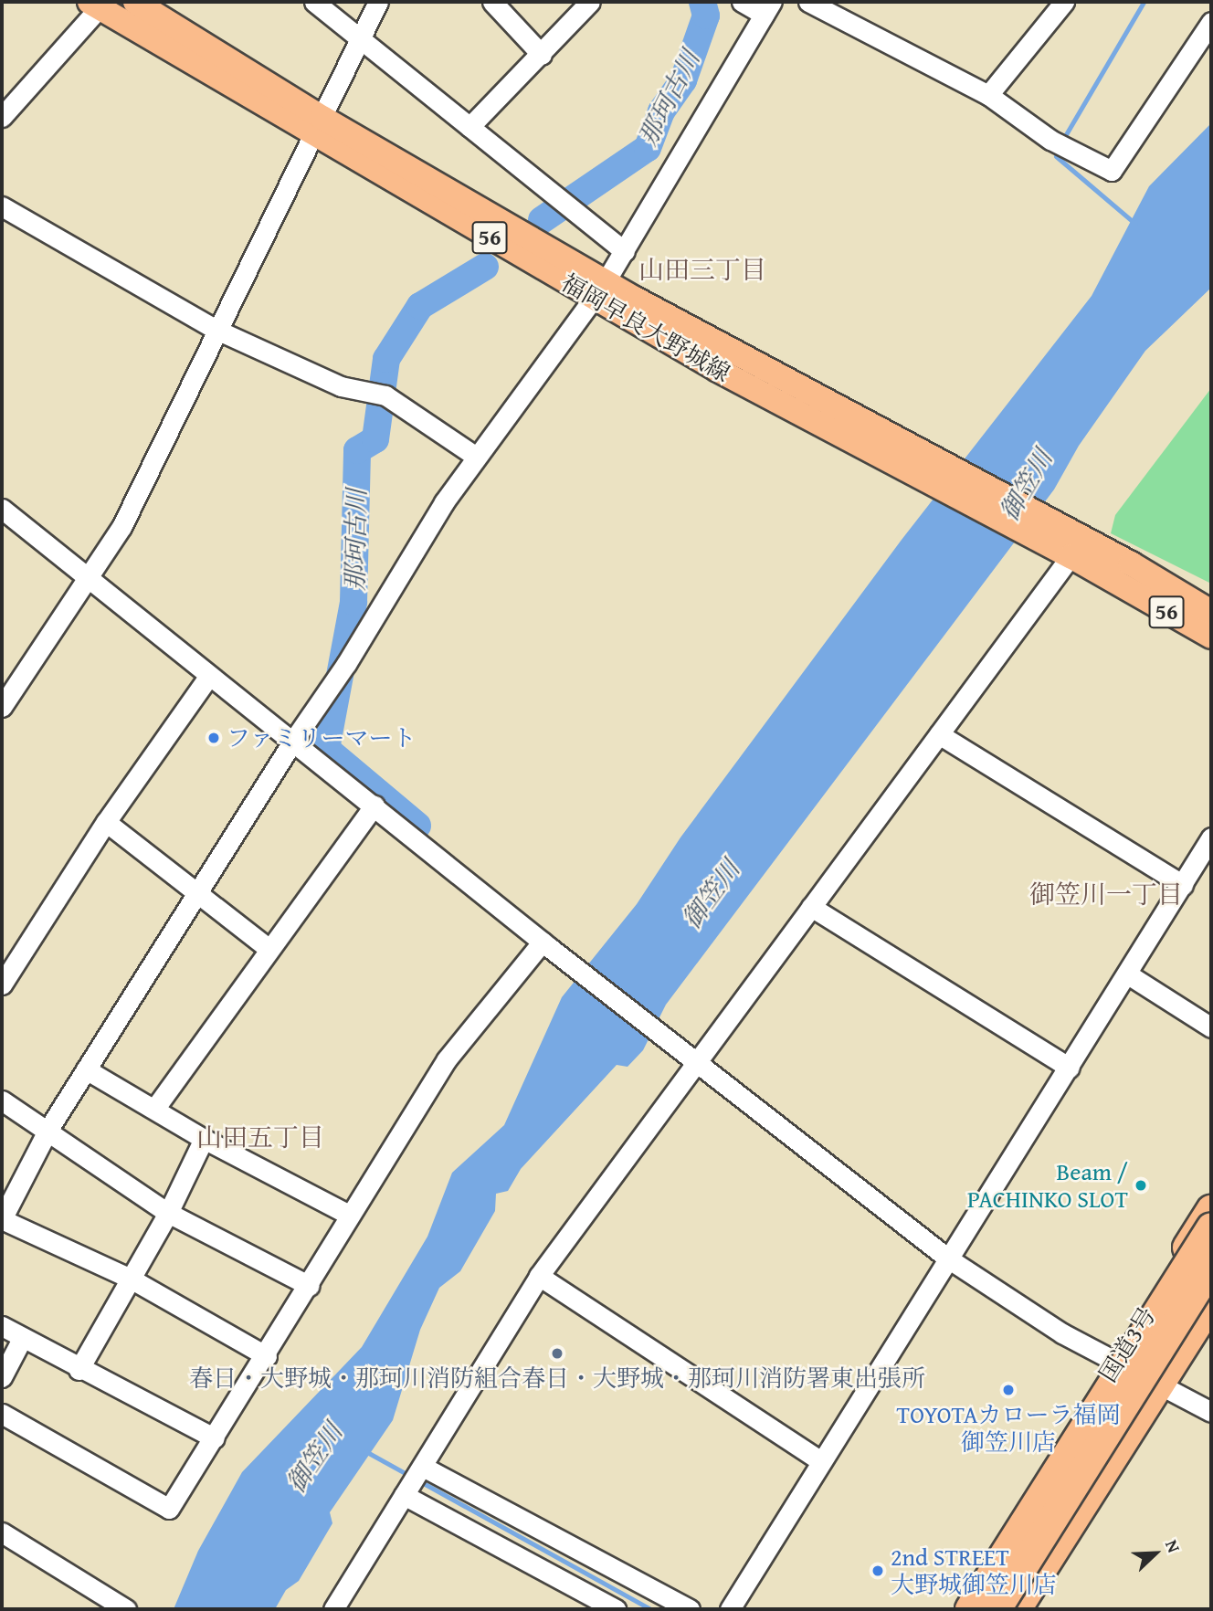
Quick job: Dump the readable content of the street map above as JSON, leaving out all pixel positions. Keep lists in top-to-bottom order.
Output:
{
  "streets": {
    "highway": ["国道3号"],
    "main road": ["56", "福岡早良大野城線"]
  },
  "districts": ["山田三丁目", "御笠川一丁目", "山田五丁目"],
  "water": ["那珂古川", "御笠川"],
  "places": [
    "ファミリーマート",
    "Beam / PACHINKO SLOT",
    "春日・大野城・那珂川消防組合春日・大野城・那珂川消防署東出張所",
    "TOYOTAカローラ福岡 御笠川店",
    "2nd STREET 大野城御笠川店"
  ],
  "north": "top right"
}
